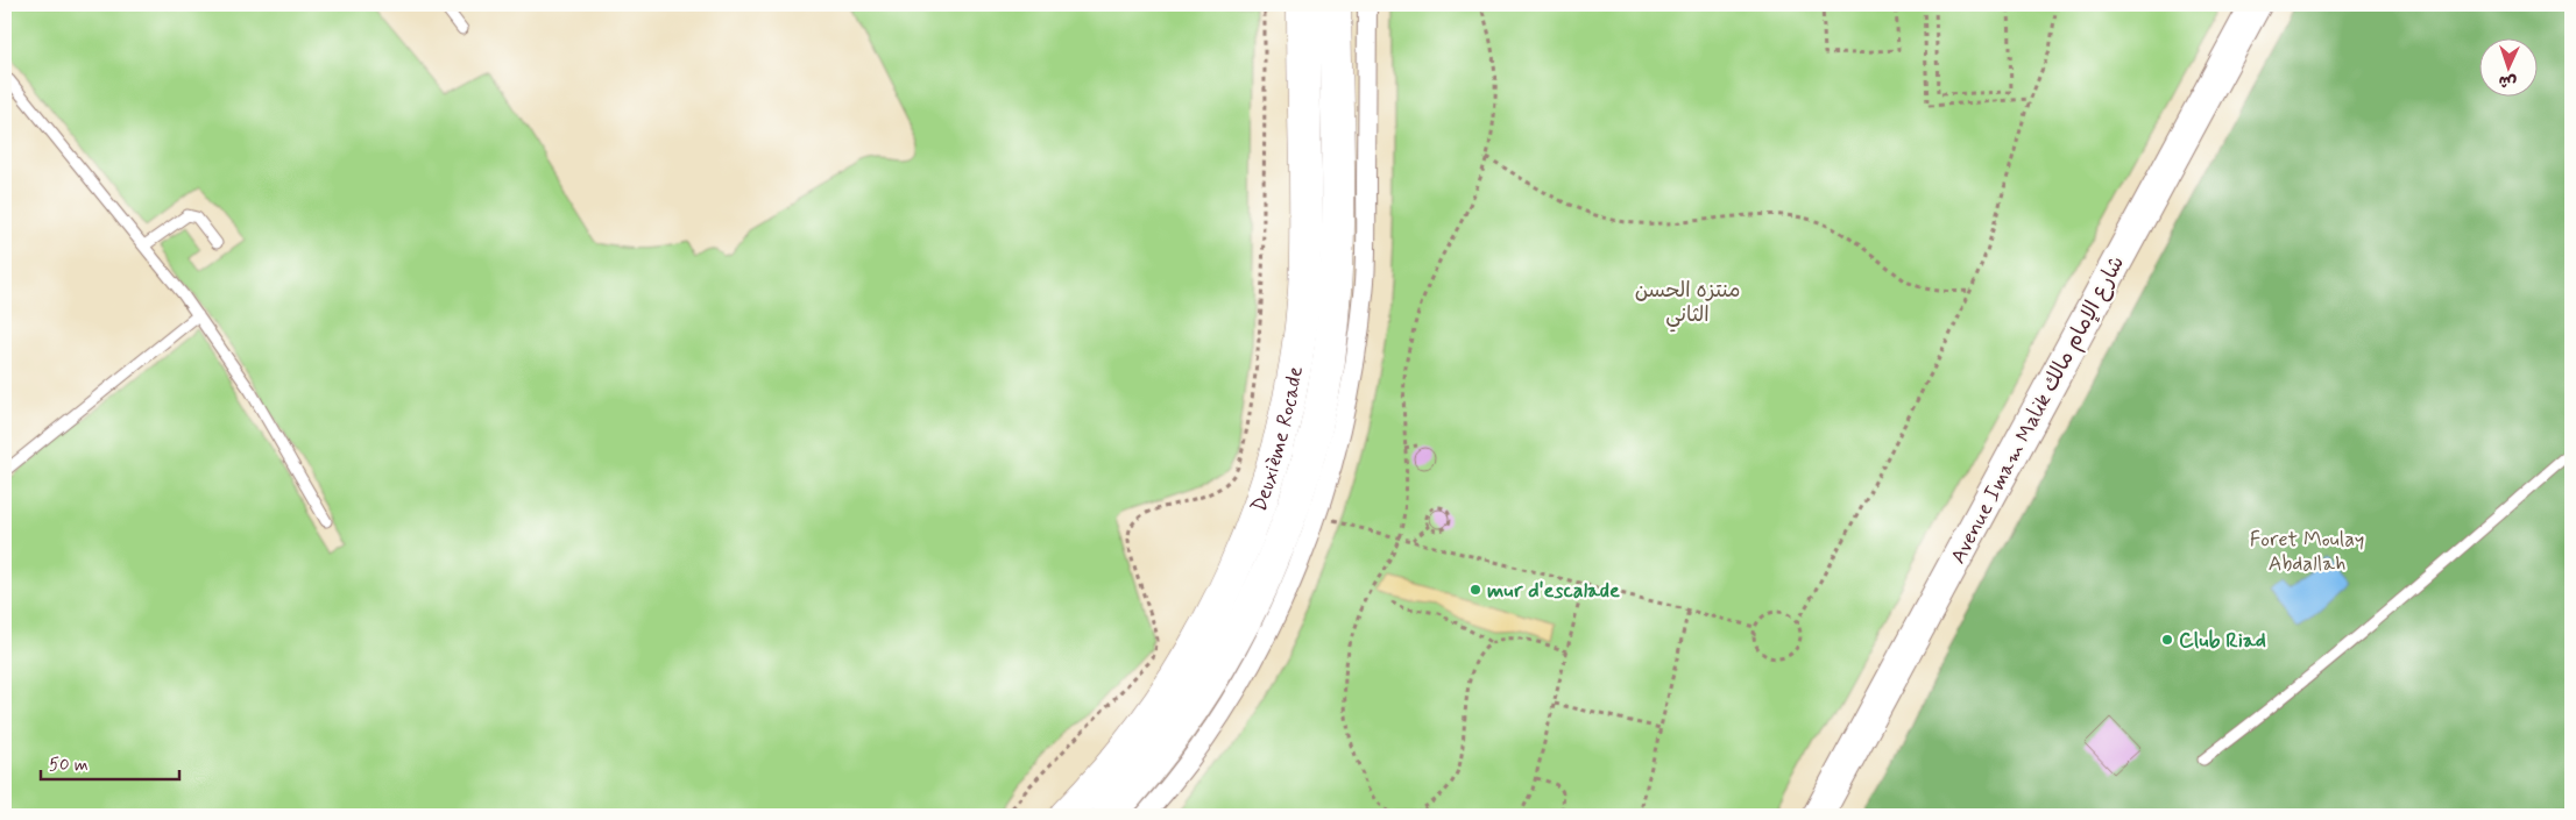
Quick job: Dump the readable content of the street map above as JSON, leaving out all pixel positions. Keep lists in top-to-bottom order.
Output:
{
  "streets": {
    "highway": ["Deuxième Rocade"],
    "main road": ["Avenue Imam Malik شارع الإمام مالك"]
  },
  "parks": ["منتزه الحسن الثاني", "Foret Moulay Abdallah"],
  "places": ["mur d'escalade", "Club Riad"],
  "scale_bar": "50 m",
  "north": "bottom"
}
